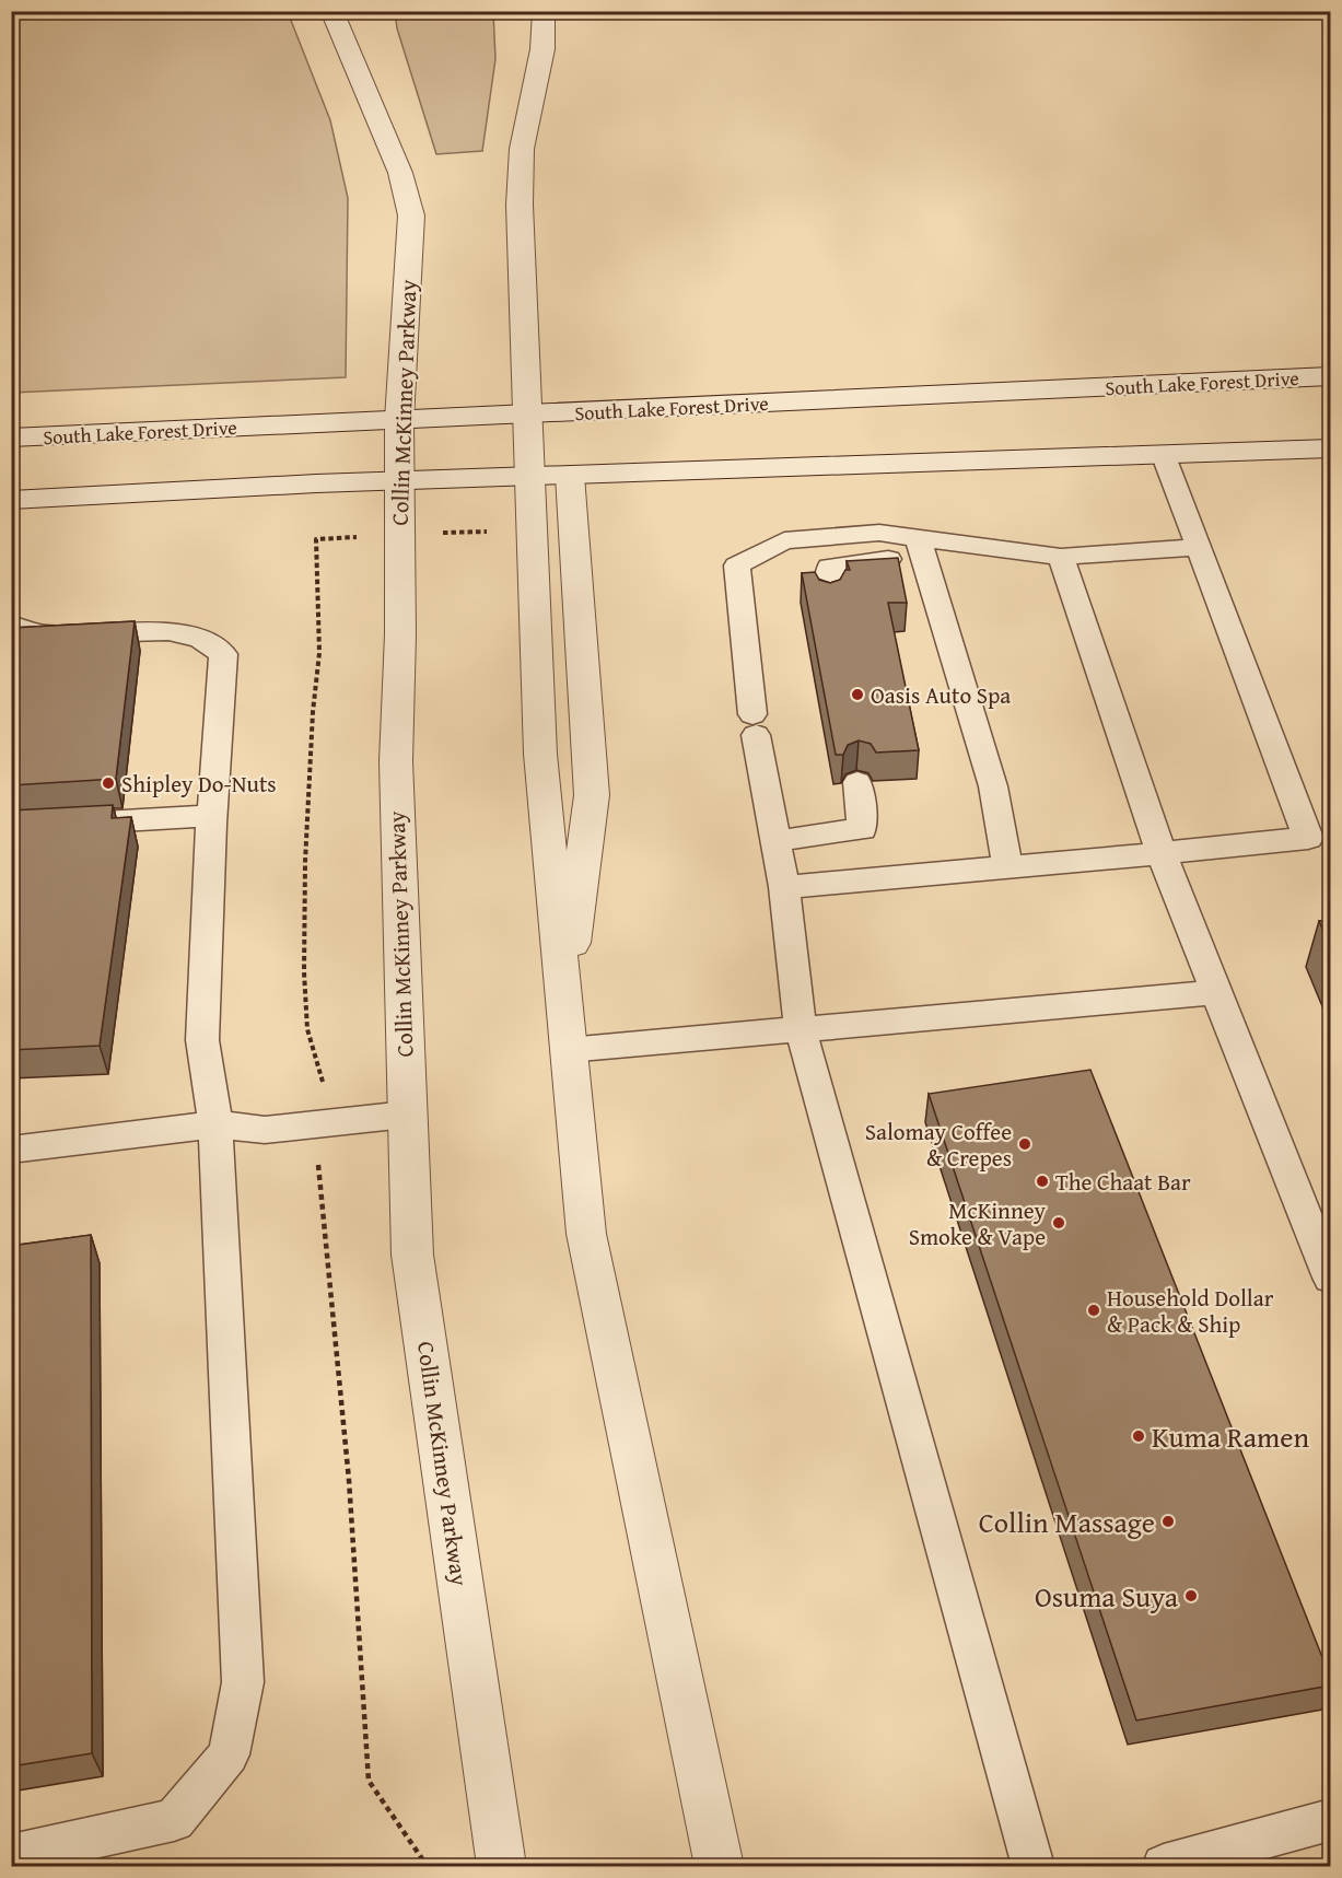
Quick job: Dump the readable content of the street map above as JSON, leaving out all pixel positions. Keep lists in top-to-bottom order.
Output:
{
  "streets": {
    "street": ["South Lake Forest Drive", "Collin McKinney Parkway"]
  },
  "crossings": [
    ["South Lake Forest Drive", "Collin McKinney Parkway"]
  ],
  "places": [
    "Oasis Auto Spa",
    "Shipley Do-Nuts",
    "Salomay Coffee & Crepes",
    "The Chaat Bar",
    "McKinney Smoke & Vape",
    "Household Dollar & Pack & Ship",
    "Kuma Ramen",
    "Collin Massage",
    "Osuma Suya"
  ]
}
